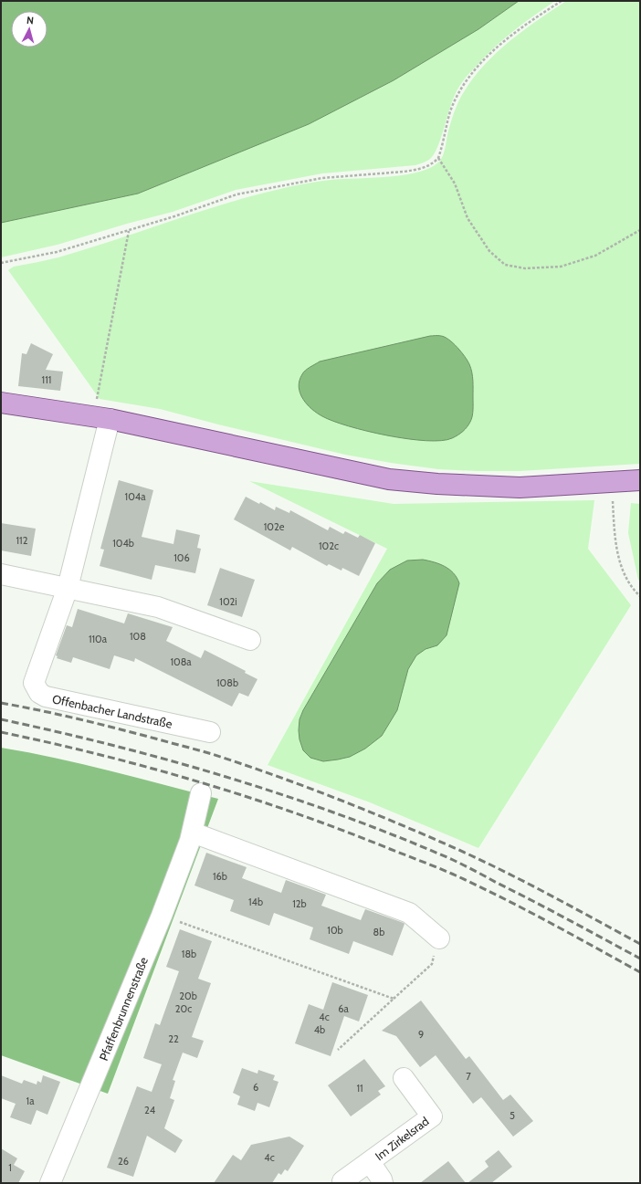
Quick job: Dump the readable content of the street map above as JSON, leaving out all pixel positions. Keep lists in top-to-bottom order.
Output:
{
  "streets": {
    "street": ["Offenbacher Landstraße", "Pfaffenbrunnenstraße", "Im Zirkelsrad"]
  },
  "house_numbers": [
    "111",
    "104a",
    "102e",
    "112",
    "104b",
    "102c",
    "106",
    "102i",
    "108",
    "110a",
    "108a",
    "108b",
    "16b",
    "14b",
    "12b",
    "10b",
    "8b",
    "18b",
    "20b",
    "20c",
    "6a",
    "4c",
    "4b",
    "9",
    "22",
    "7",
    "6",
    "11",
    "1a",
    "24",
    "5",
    "4c",
    "26",
    "1"
  ],
  "north": "top"
}
